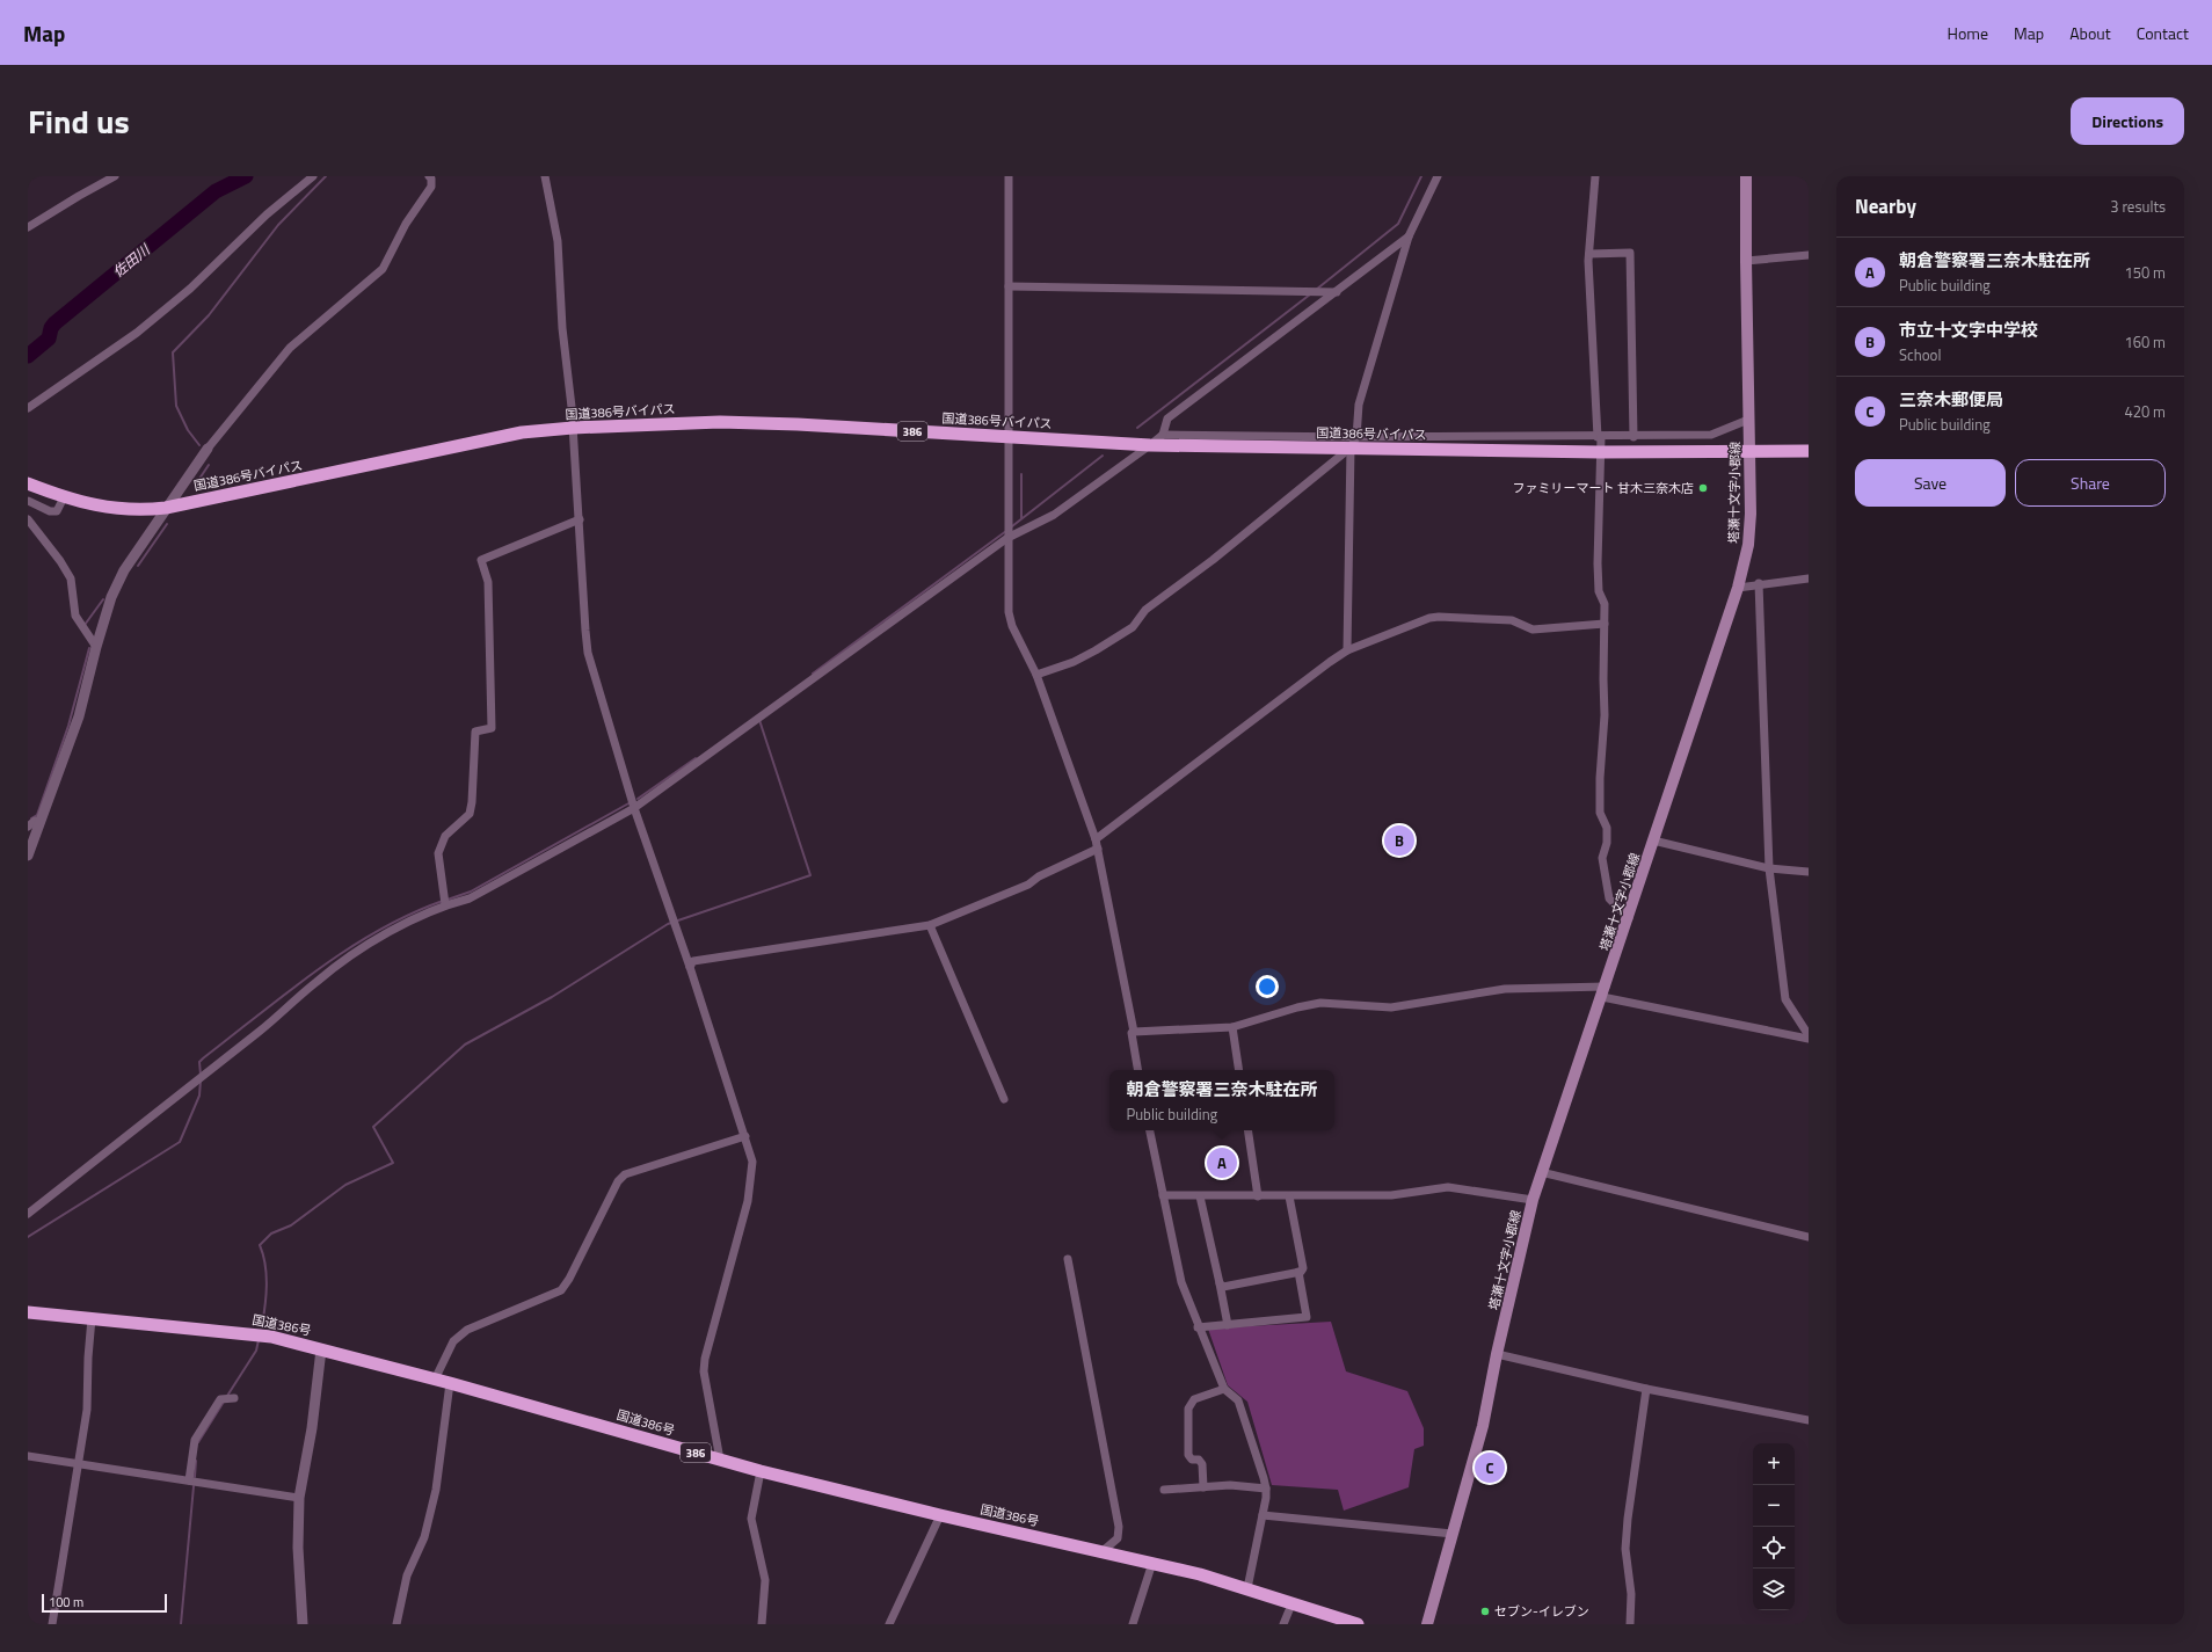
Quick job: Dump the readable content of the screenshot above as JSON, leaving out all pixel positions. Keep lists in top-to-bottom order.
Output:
{
  "streets": {
    "highway": ["国道386号バイパス", "386", "国道386号"],
    "main road": ["塔瀬十文字小郡線"]
  },
  "crossings": [
    ["国道386号バイパス", "塔瀬十文字小郡線"]
  ],
  "water": ["佐田川"],
  "places": ["ファミリーマート 甘木三奈木店", "セブン-イレブン"],
  "scale_bar": "100 m",
  "page": {
    "header": "Map",
    "nav": [
      "Home",
      "Map",
      "About",
      "Contact"
    ],
    "title": "Find us",
    "buttons": [
      "Directions",
      ["Save", "Share"]
    ],
    "heading": ["Nearby", "3 results"],
    "list": [
      {
        "mark": "A",
        "name": "朝倉警察署三奈木駐在所",
        "note": "Public building",
        "value": "150 m"
      },
      {
        "mark": "B",
        "name": "市立十文字中学校",
        "note": "School",
        "value": "160 m"
      },
      {
        "mark": "C",
        "name": "三奈木郵便局",
        "note": "Public building",
        "value": "420 m"
      }
    ],
    "pins": ["B", "A", "C"],
    "popup": ["朝倉警察署三奈木駐在所", "Public building"],
    "map_buttons": ["+", "−"],
    "scale": "100 m"
  }
}
